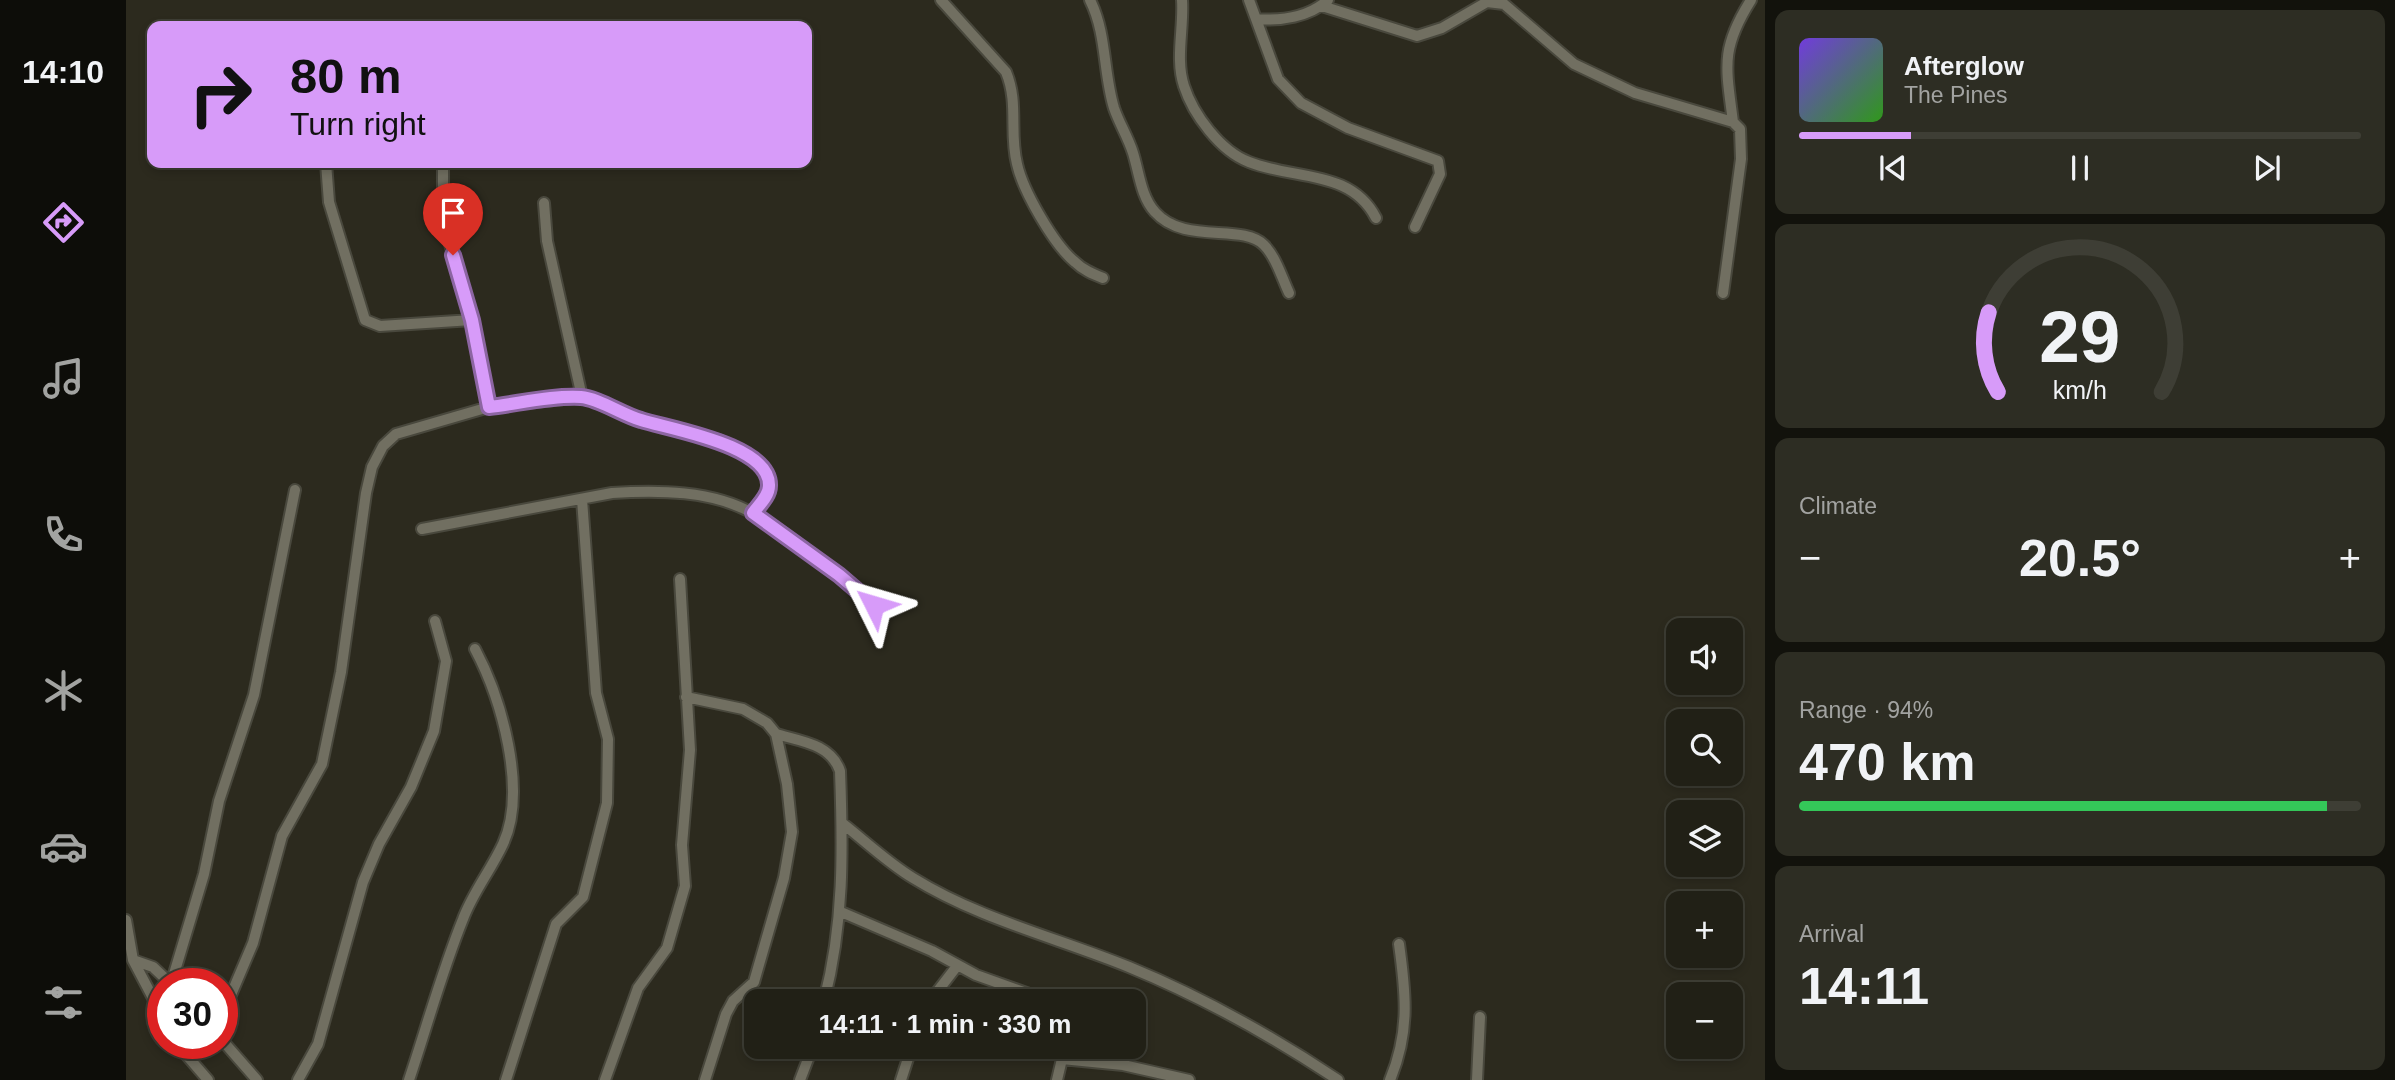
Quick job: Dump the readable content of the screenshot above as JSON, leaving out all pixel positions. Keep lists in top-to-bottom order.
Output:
{
  "page": {
    "tabs": "14:10",
    "turn": ["80 m", "Turn right"],
    "song": ["Afterglow", "The Pines"],
    "tile": [
      "Climate",
      ["Range · 94%", "470 km"],
      ["Arrival", "14:11"]
    ],
    "heat": ["−", "20.5°", "+"],
    "map_buttons": ["+", "−"],
    "limit": "30",
    "trip": "14:11 · 1 min · 330 m",
    "gauge": ["29", "km/h"]
  }
}
